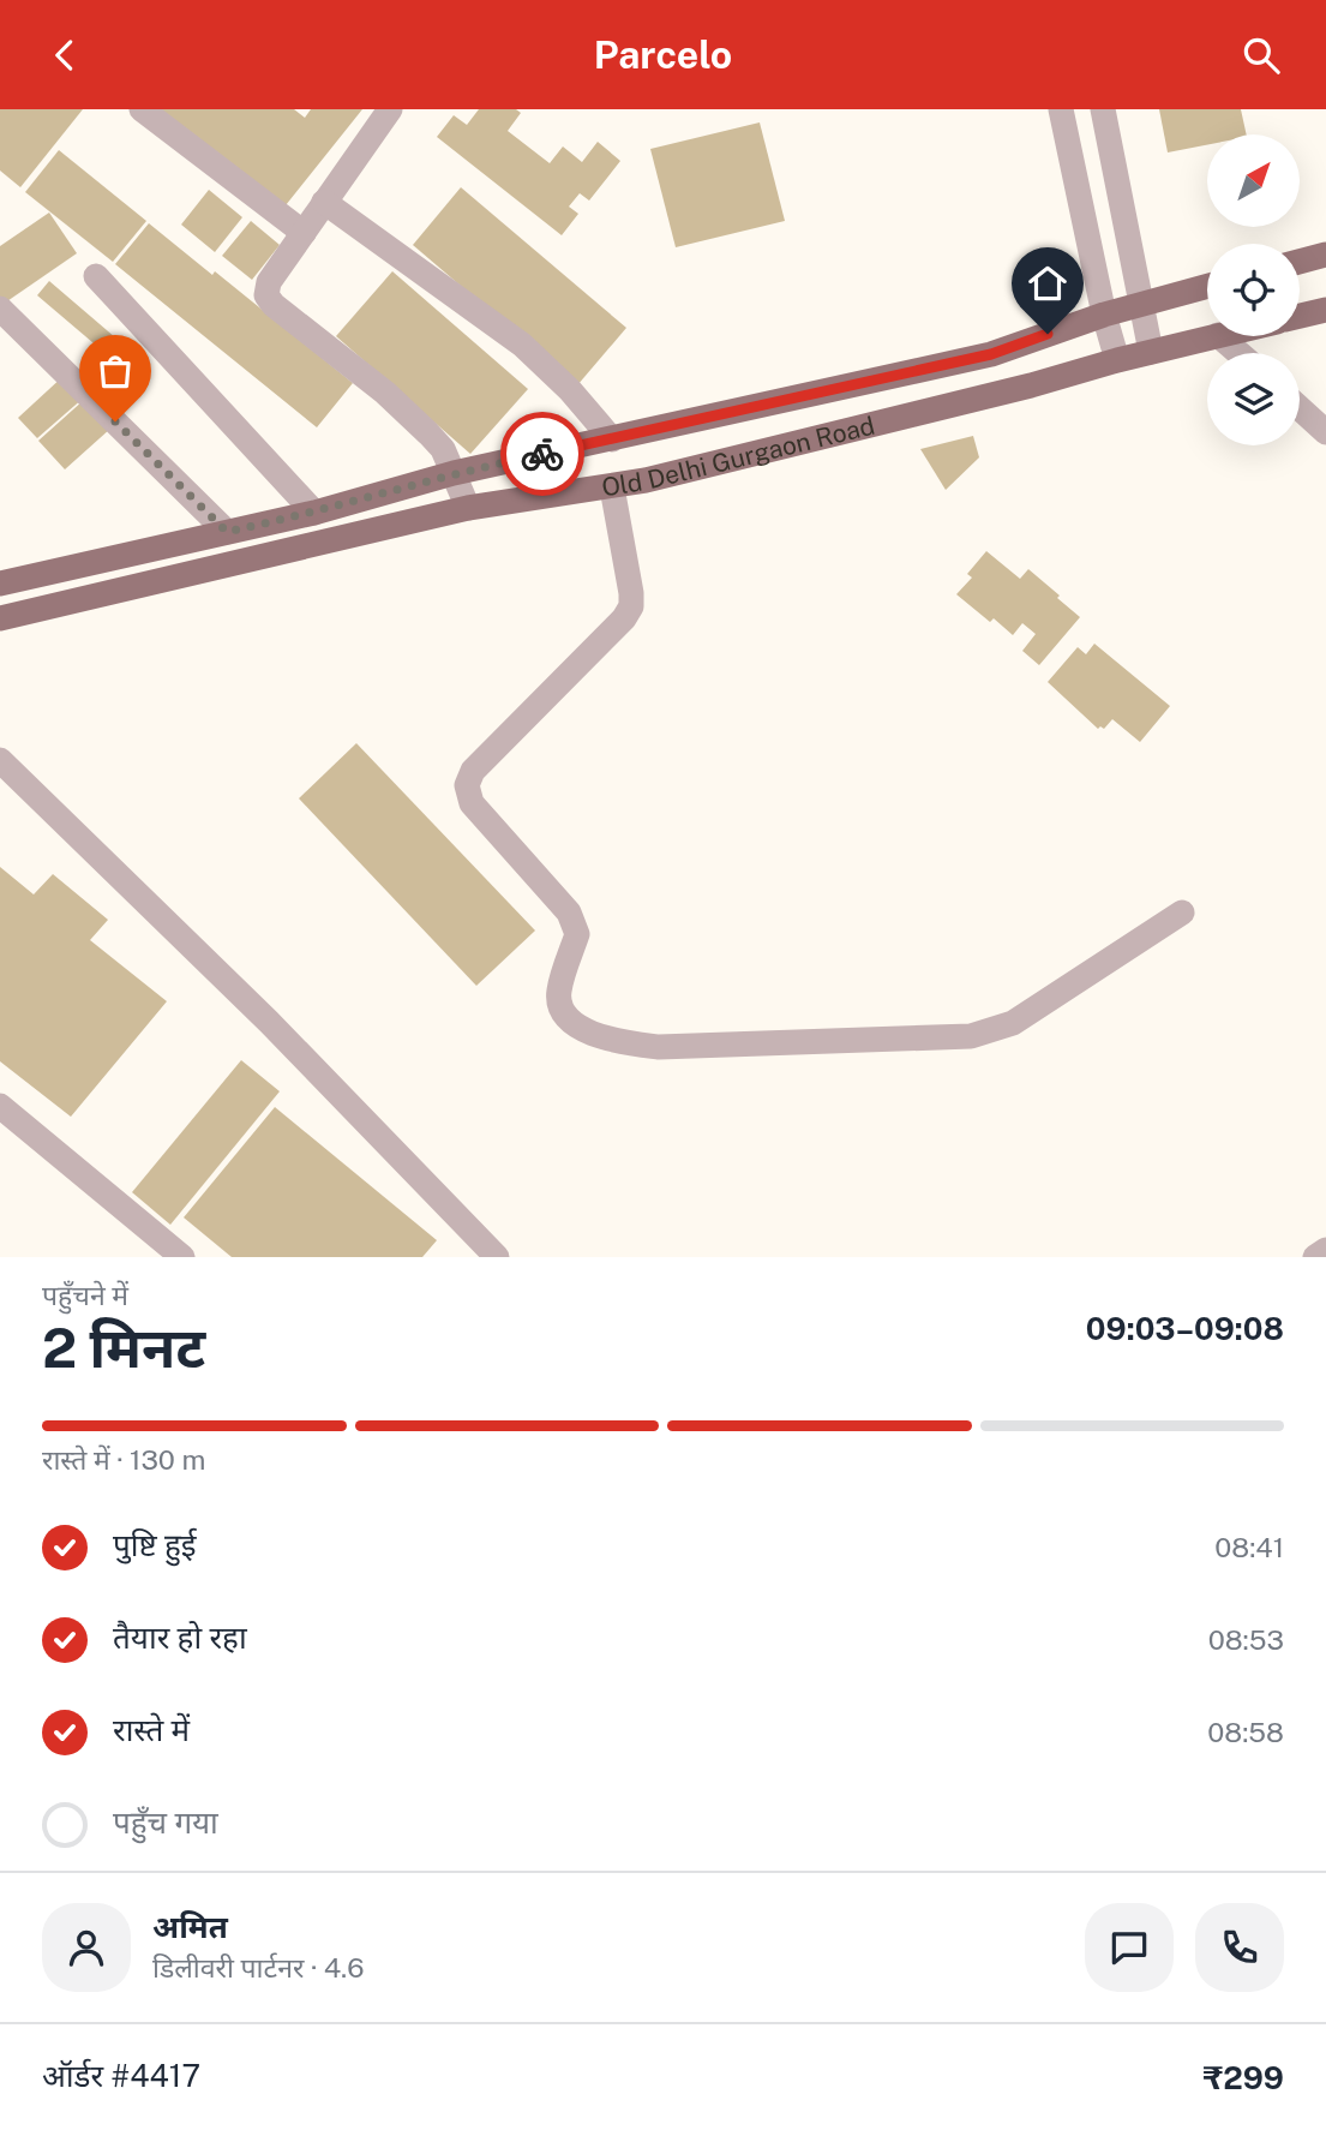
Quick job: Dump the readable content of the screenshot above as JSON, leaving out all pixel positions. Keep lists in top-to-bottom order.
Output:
{
  "streets": {
    "main road": ["Old Delhi Gurgaon Road"]
  },
  "north": "top right",
  "page": {
    "header": "Parcelo",
    "heading": ["2 मिनट", "पहुँचने में", "09:03–09:08"],
    "panel": [
      "अमित",
      "डिलीवरी पार्टनर · 4.6",
      "ऑर्डर #4417",
      "₹299"
    ],
    "bar": "रास्ते में · 130 m",
    "list": [
      ["पुष्टि हुई", "08:41"],
      ["तैयार हो रहा", "08:53"],
      ["रास्ते में", "08:58"],
      "पहुँच गया"
    ]
  }
}
